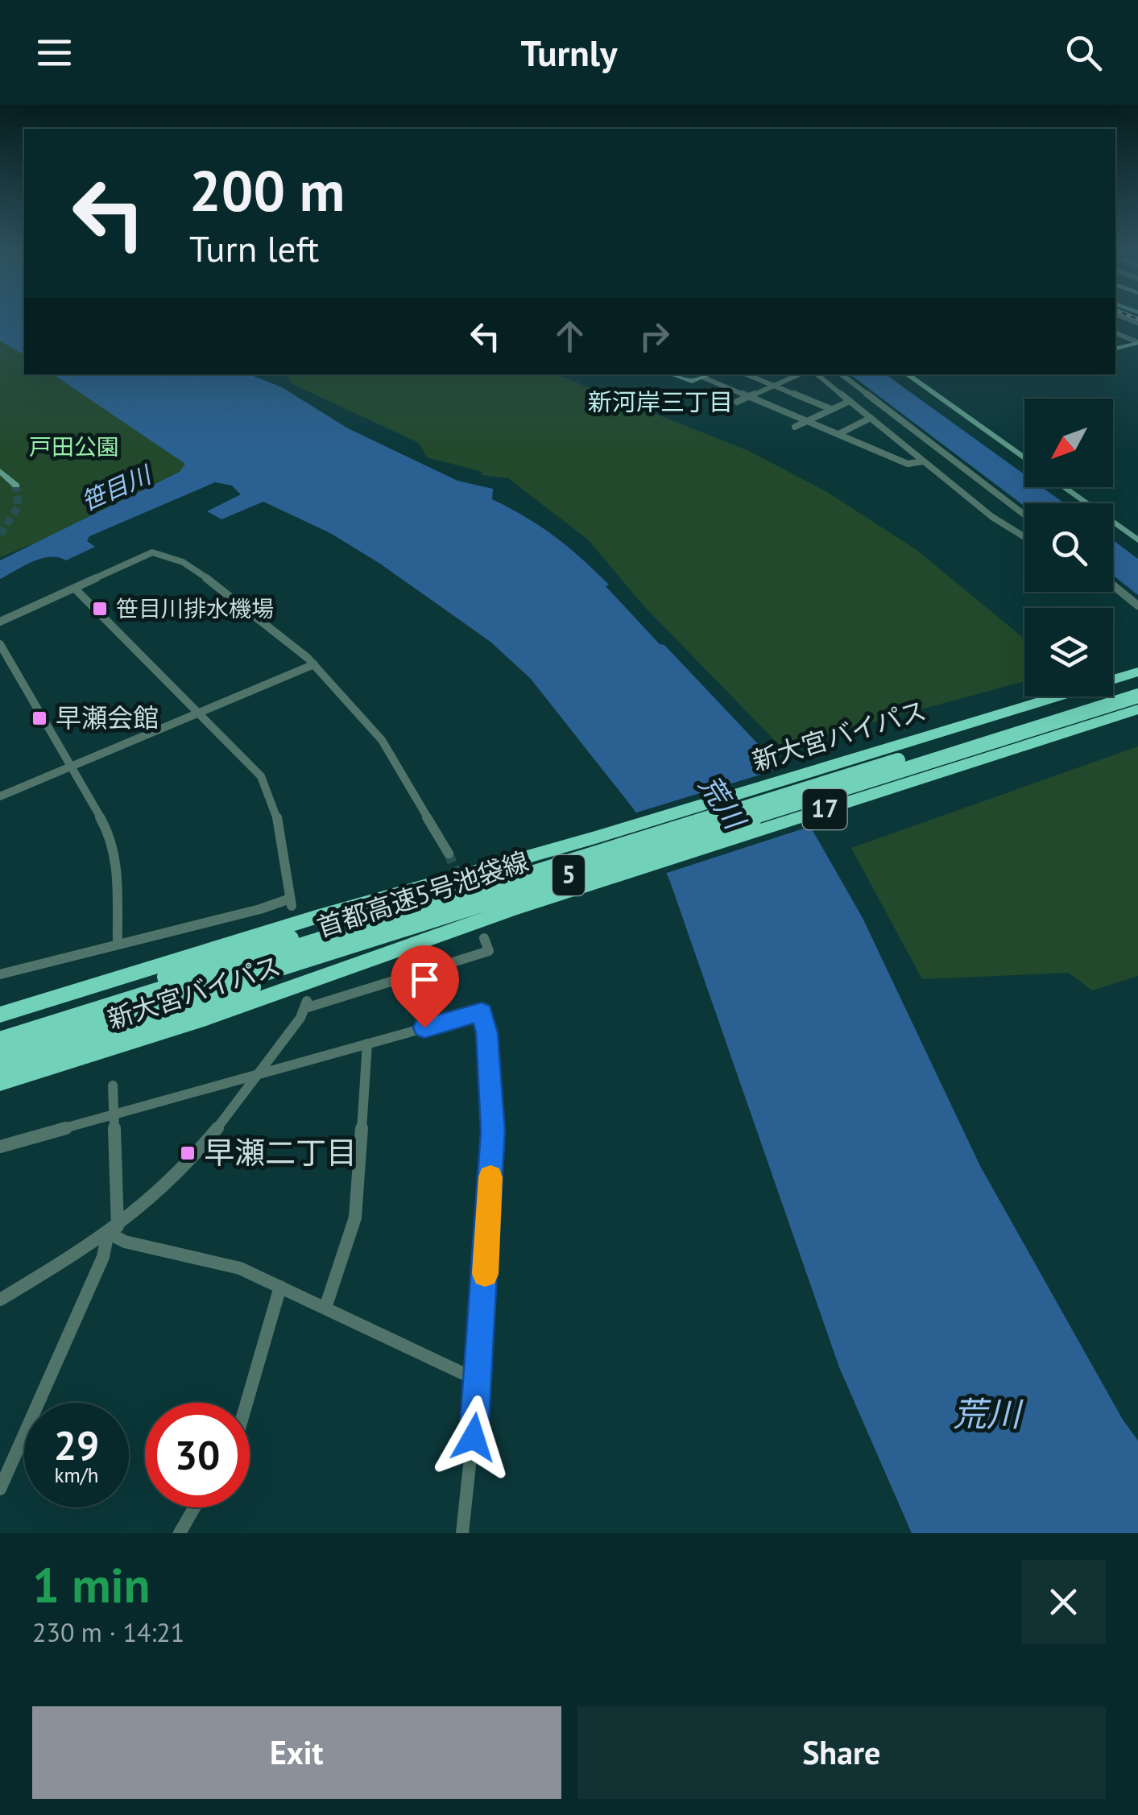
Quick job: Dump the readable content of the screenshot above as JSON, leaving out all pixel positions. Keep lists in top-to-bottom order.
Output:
{
  "streets": {
    "highway": [
      "新大宮バイパス",
      "17",
      "5",
      "首都高速5号池袋線"
    ]
  },
  "districts": ["新河岸三丁目"],
  "water": ["笹目川", "荒川"],
  "parks": ["戸田公園"],
  "places": {
    "transit": ["笹目川排水機場", "早瀬会館", "早瀬二丁目"]
  },
  "north": "bottom left",
  "page": {
    "header": "Turnly",
    "turn": ["200 m", "Turn left"],
    "speed": "29 km/h",
    "limit": "30",
    "heading": ["1 min", "230 m · 14:21"],
    "buttons": ["Exit", "Share"]
  }
}
